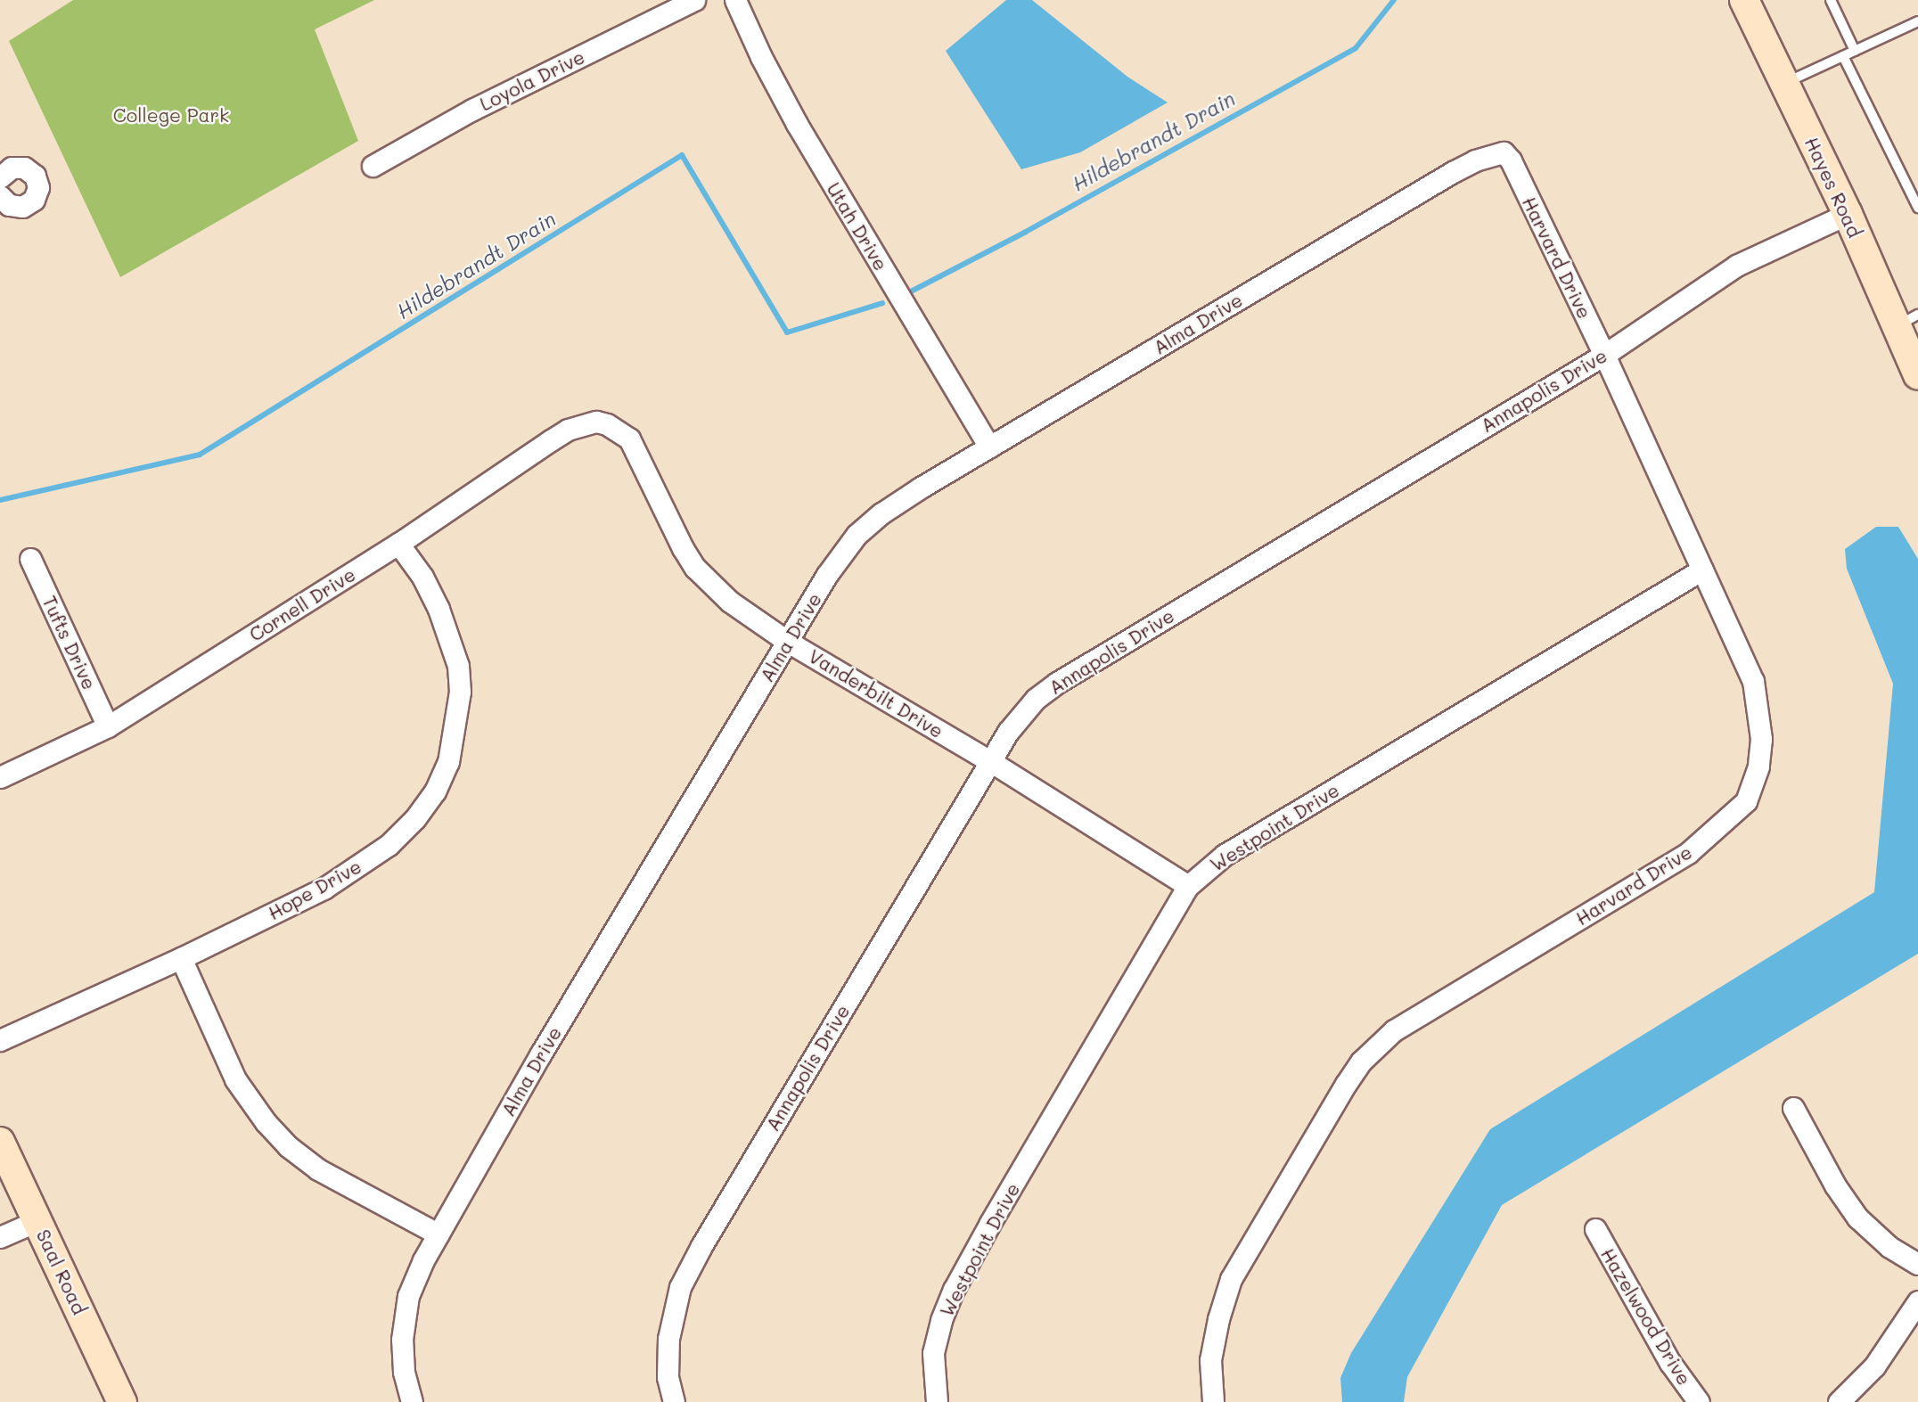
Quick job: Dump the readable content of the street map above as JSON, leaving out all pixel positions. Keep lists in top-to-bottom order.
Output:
{
  "streets": {
    "street": [
      "Loyola Drive",
      "Hayes Road",
      "Utah Drive",
      "Harvard Drive",
      "Alma Drive",
      "Annapolis Drive",
      "Cornell Drive",
      "Tufts Drive",
      "Vanderbilt Drive",
      "Westpoint Drive",
      "Hope Drive",
      "Saal Road",
      "Hazelwood Drive"
    ]
  },
  "crossings": [
    ["Hayes Road", "Annapolis Drive"],
    ["Utah Drive", "Alma Drive"],
    ["Harvard Drive", "Alma Drive"],
    ["Harvard Drive", "Annapolis Drive"],
    ["Harvard Drive", "Westpoint Drive"],
    ["Alma Drive", "Vanderbilt Drive"],
    ["Annapolis Drive", "Vanderbilt Drive"],
    ["Cornell Drive", "Tufts Drive"],
    ["Cornell Drive", "Vanderbilt Drive"],
    ["Cornell Drive", "Hope Drive"],
    ["Vanderbilt Drive", "Westpoint Drive"]
  ],
  "water": ["Hildebrandt Drain"],
  "parks": ["College Park"]
}
